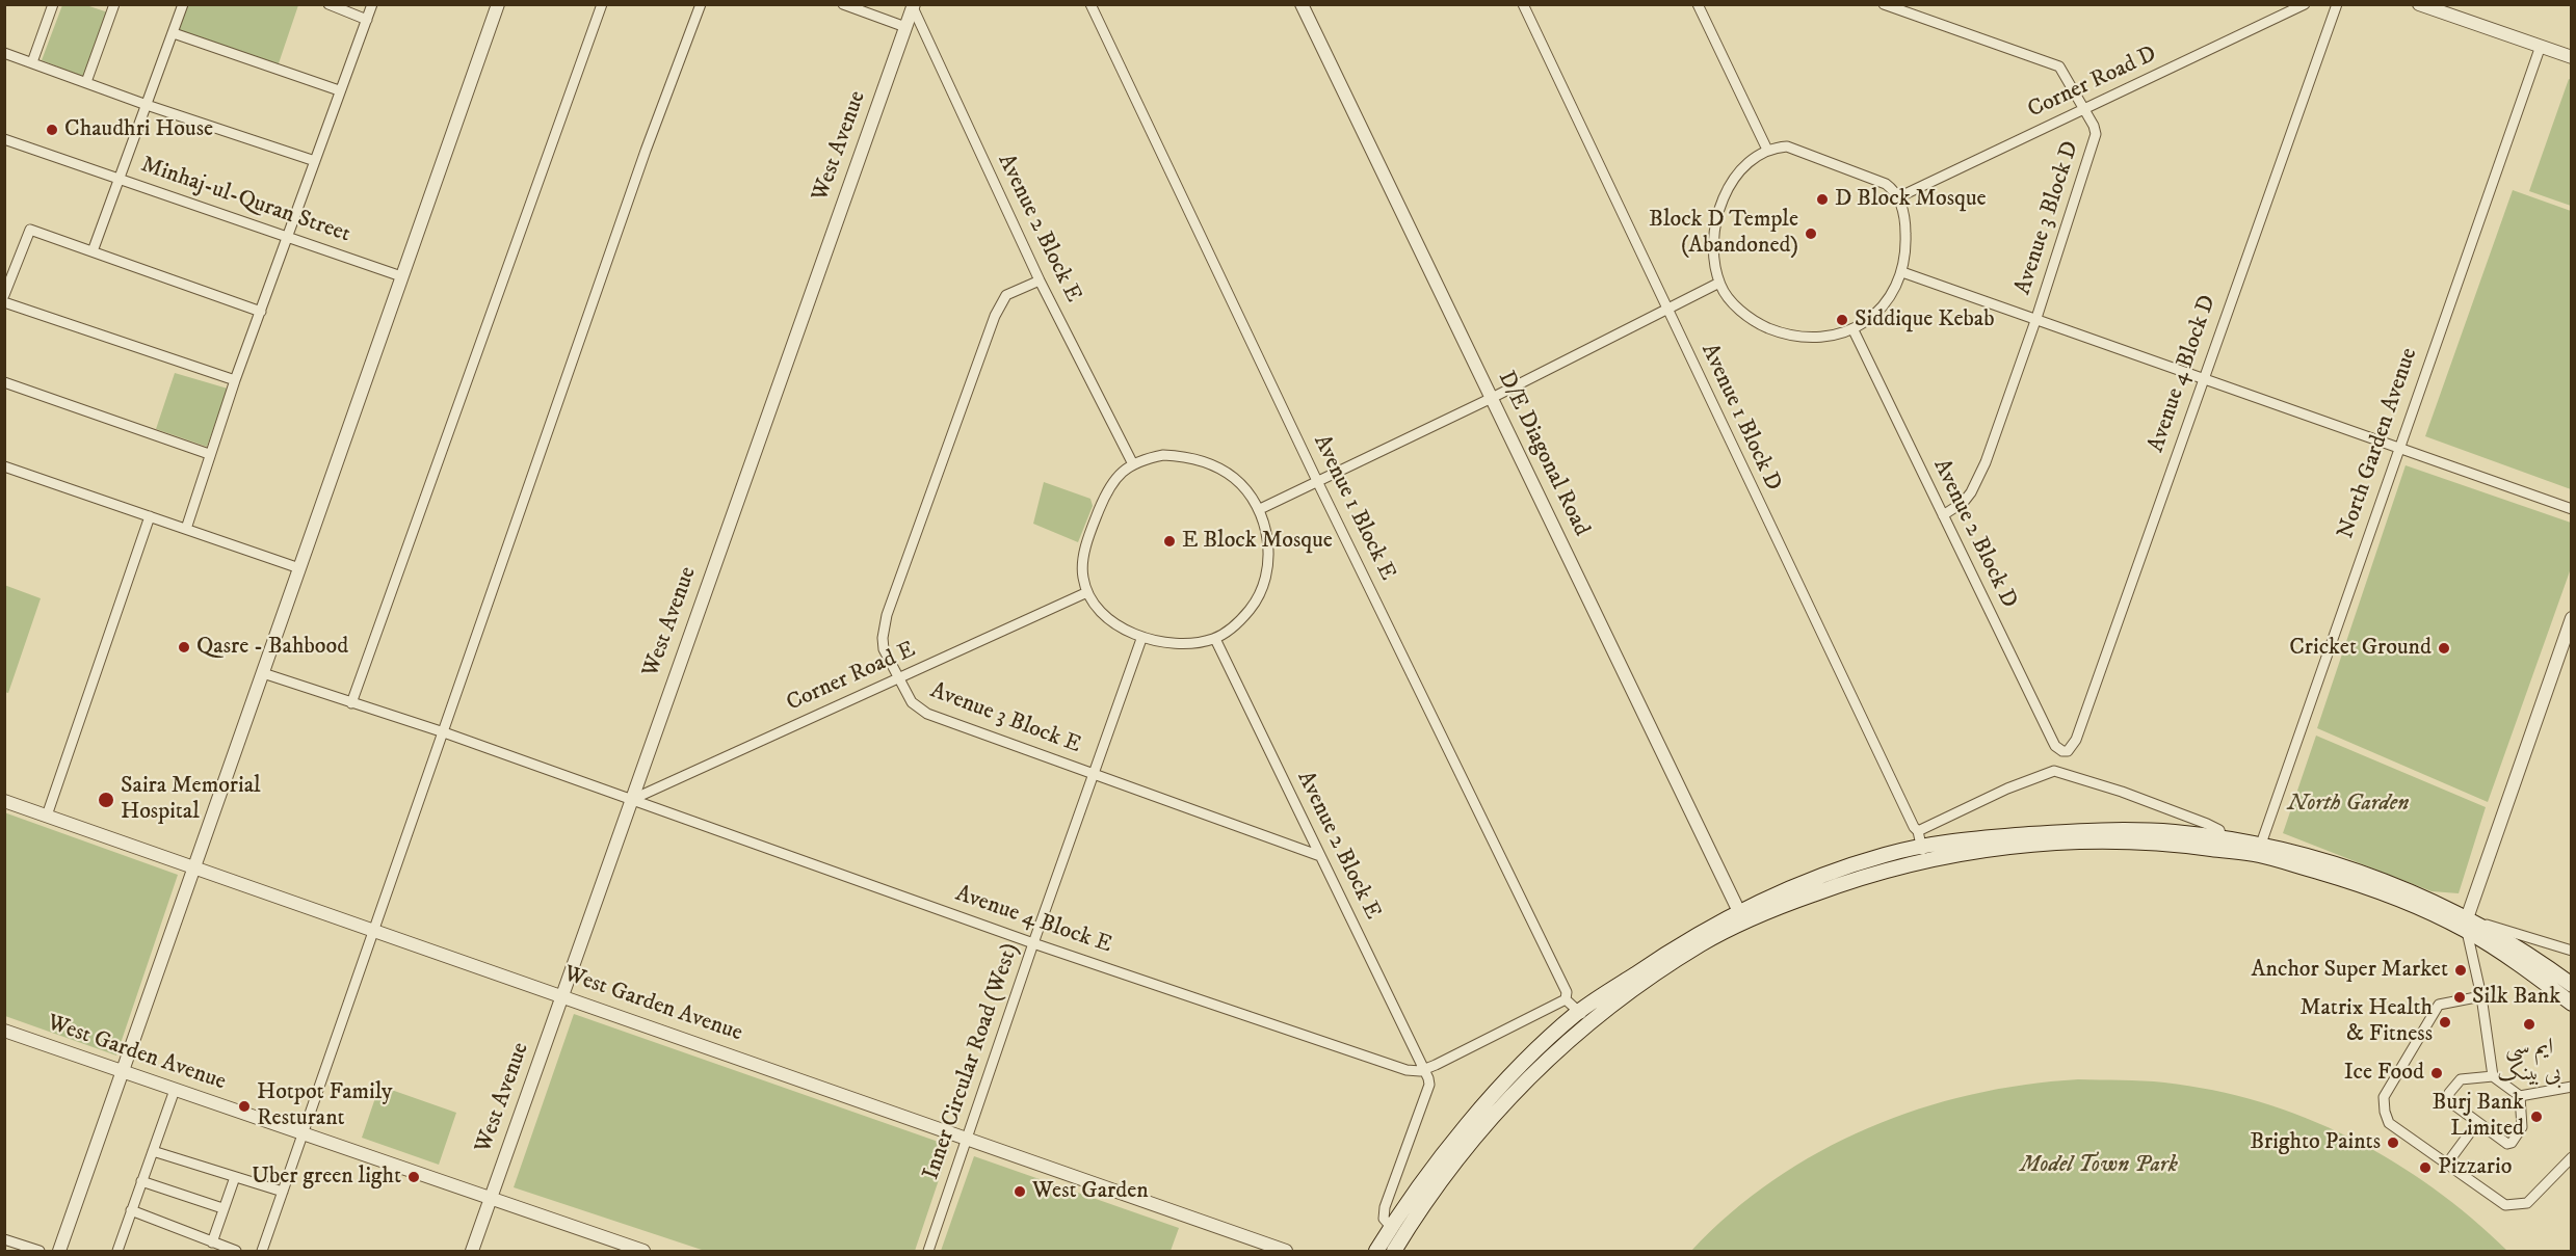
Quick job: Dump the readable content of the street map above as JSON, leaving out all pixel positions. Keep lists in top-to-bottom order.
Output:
{
  "streets": {
    "street": [
      "Corner Road D",
      "West Avenue",
      "Minhaj-ul-Quran Street",
      "Avenue 3 Block D",
      "Avenue 2 Block E",
      "Avenue 4 Block D",
      "Avenue 1 Block D",
      "North Garden Avenue",
      "D/E Diagonal Road",
      "Avenue 1 Block E",
      "Avenue 2 Block D",
      "Corner Road E",
      "Avenue 3 Block E",
      "Avenue 4 Block E",
      "West Garden Avenue",
      "Inner Circular Road (West)"
    ]
  },
  "crossings": [
    ["Corner Road D", "Avenue 3 Block D"],
    ["Corner Road D", "Avenue 2 Block D"],
    ["West Avenue", "Avenue 2 Block E"],
    ["West Avenue", "Corner Road E"],
    ["West Avenue", "Avenue 4 Block E"],
    ["West Avenue", "West Garden Avenue"],
    ["Avenue 3 Block D", "Avenue 2 Block D"],
    ["Avenue 2 Block E", "Corner Road E"],
    ["Avenue 2 Block E", "Avenue 3 Block E"],
    ["Avenue 2 Block E", "Avenue 4 Block E"],
    ["Avenue 2 Block E", "Inner Circular Road (West)"],
    ["Avenue 4 Block D", "Avenue 2 Block D"],
    ["Corner Road E", "Avenue 3 Block E"],
    ["Corner Road E", "Avenue 4 Block E"],
    ["Corner Road E", "Inner Circular Road (West)"],
    ["Avenue 3 Block E", "Inner Circular Road (West)"],
    ["Avenue 4 Block E", "Inner Circular Road (West)"],
    ["West Garden Avenue", "Inner Circular Road (West)"]
  ],
  "parks": ["North Garden", "Model Town Park"],
  "places": [
    "Chaudhri House",
    "D Block Mosque",
    "Block D Temple (Abandoned)",
    "Siddique Kebab",
    "E Block Mosque",
    "Qasre - Bahbood",
    "Cricket Ground",
    "Saira Memorial Hospital",
    "Anchor Super Market",
    "Silk Bank",
    "Matrix Health & Fitness",
    "ایم سی بی بینک",
    "Ice Food",
    "Hotpot Family Resturant",
    "Burj Bank Limited",
    "Brighto Paints",
    "Pizzario",
    "Uber green light",
    "West Garden"
  ]
}
